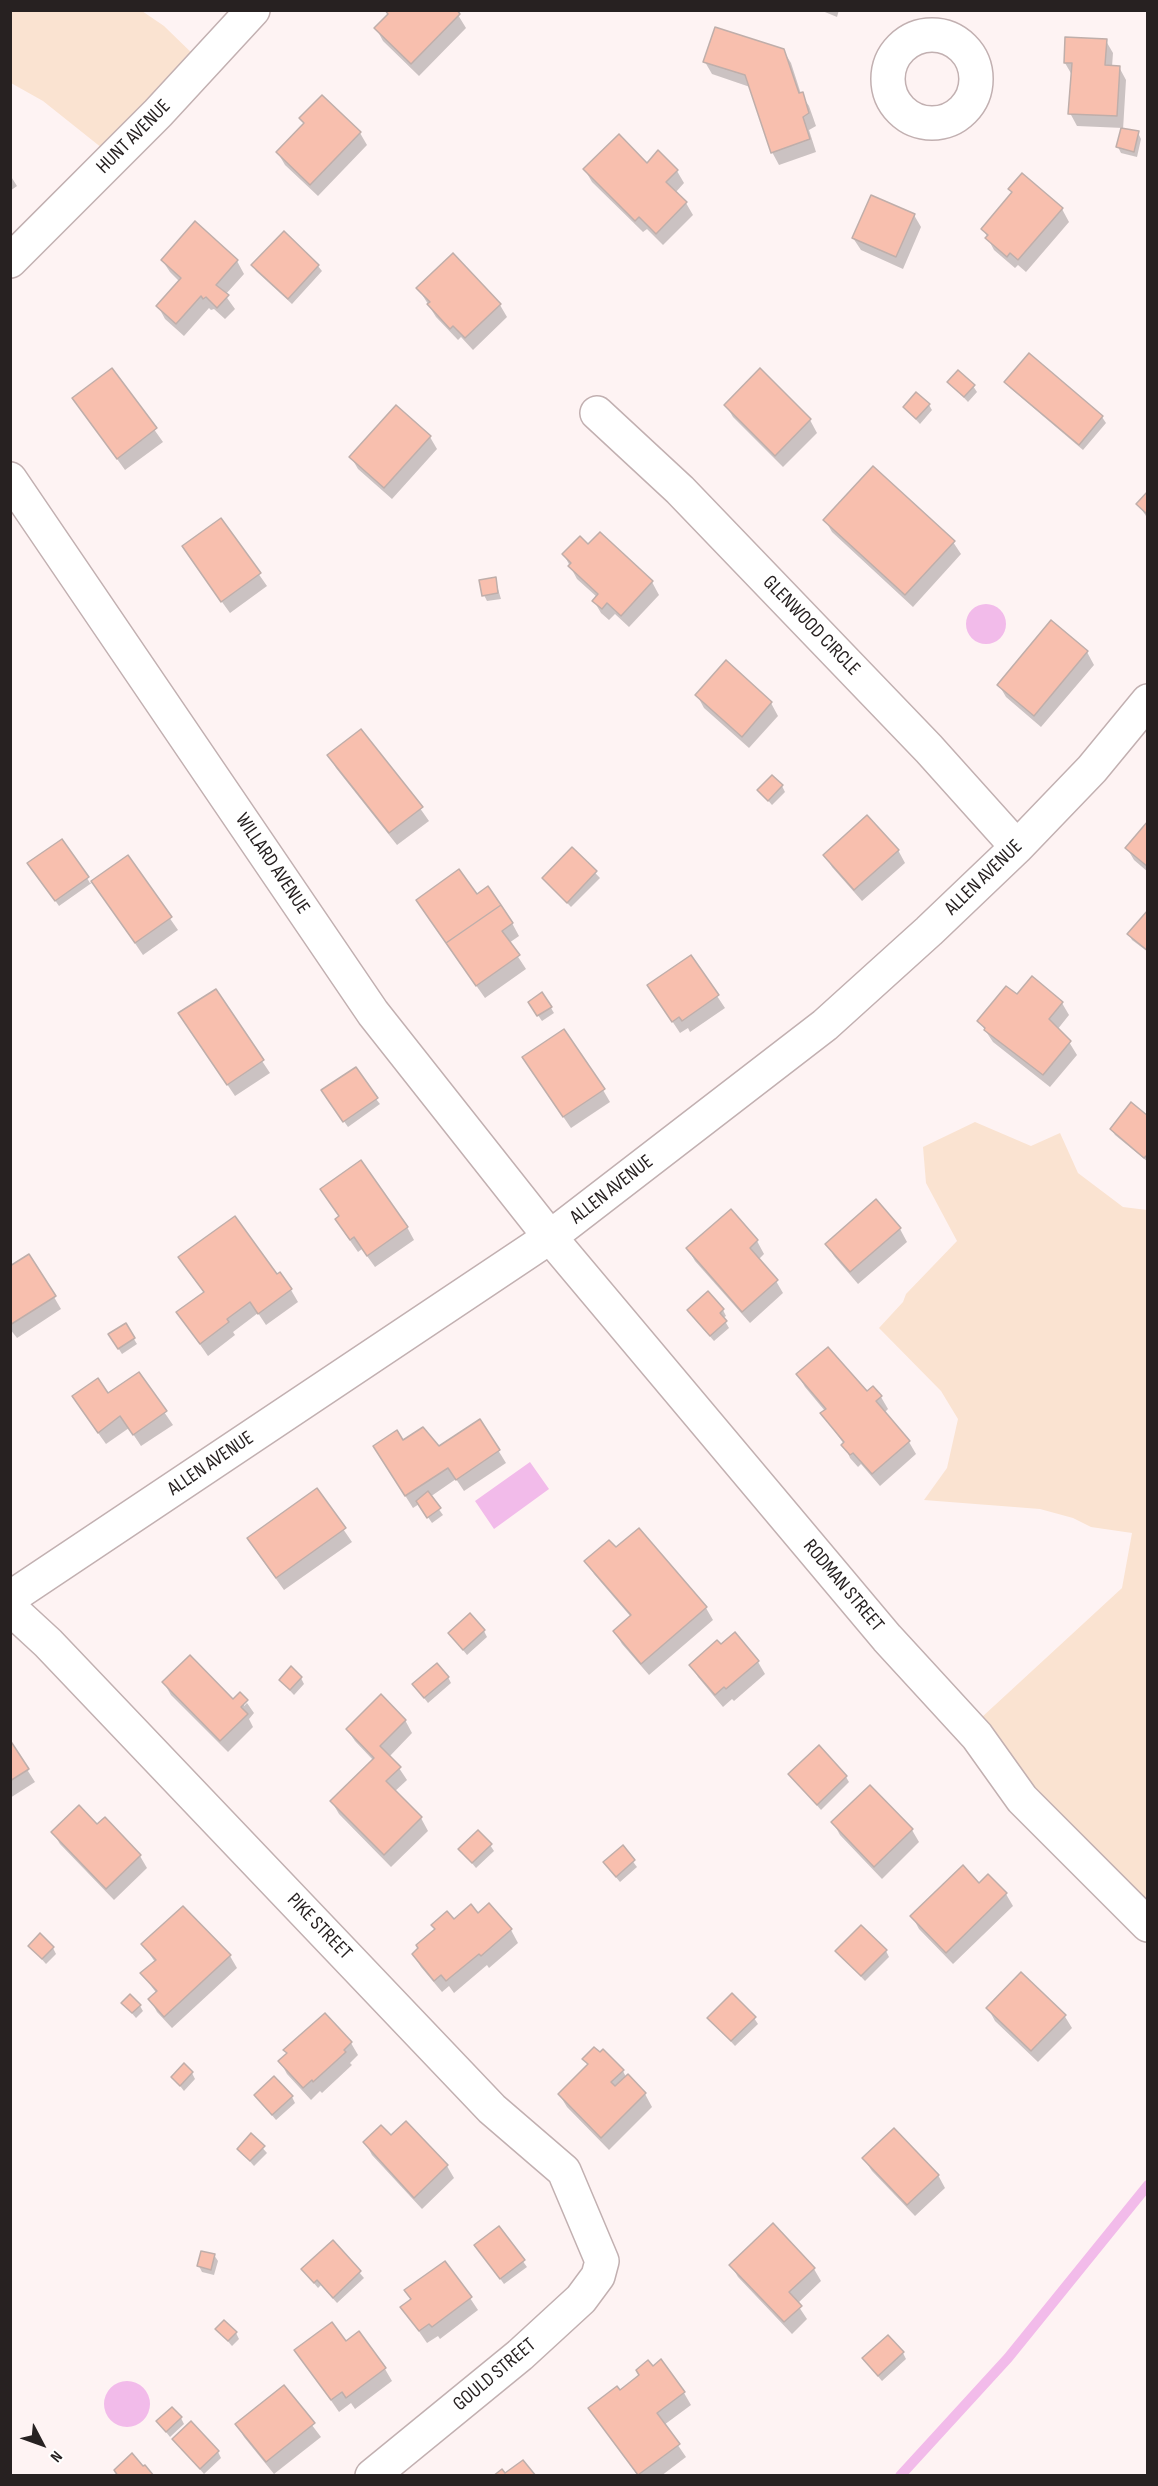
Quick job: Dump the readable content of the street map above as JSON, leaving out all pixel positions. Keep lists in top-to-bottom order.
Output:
{
  "streets": {
    "street": [
      "HUNT AVENUE",
      "GLENWOOD CIRCLE",
      "WILLARD AVENUE",
      "ALLEN AVENUE",
      "RODMAN STREET",
      "PIKE STREET",
      "GOULD STREET"
    ]
  },
  "crossings": [
    ["GLENWOOD CIRCLE", "ALLEN AVENUE"],
    ["WILLARD AVENUE", "ALLEN AVENUE"],
    ["WILLARD AVENUE", "RODMAN STREET"],
    ["ALLEN AVENUE", "RODMAN STREET"],
    ["PIKE STREET", "GOULD STREET"]
  ],
  "north": "bottom right"
}
